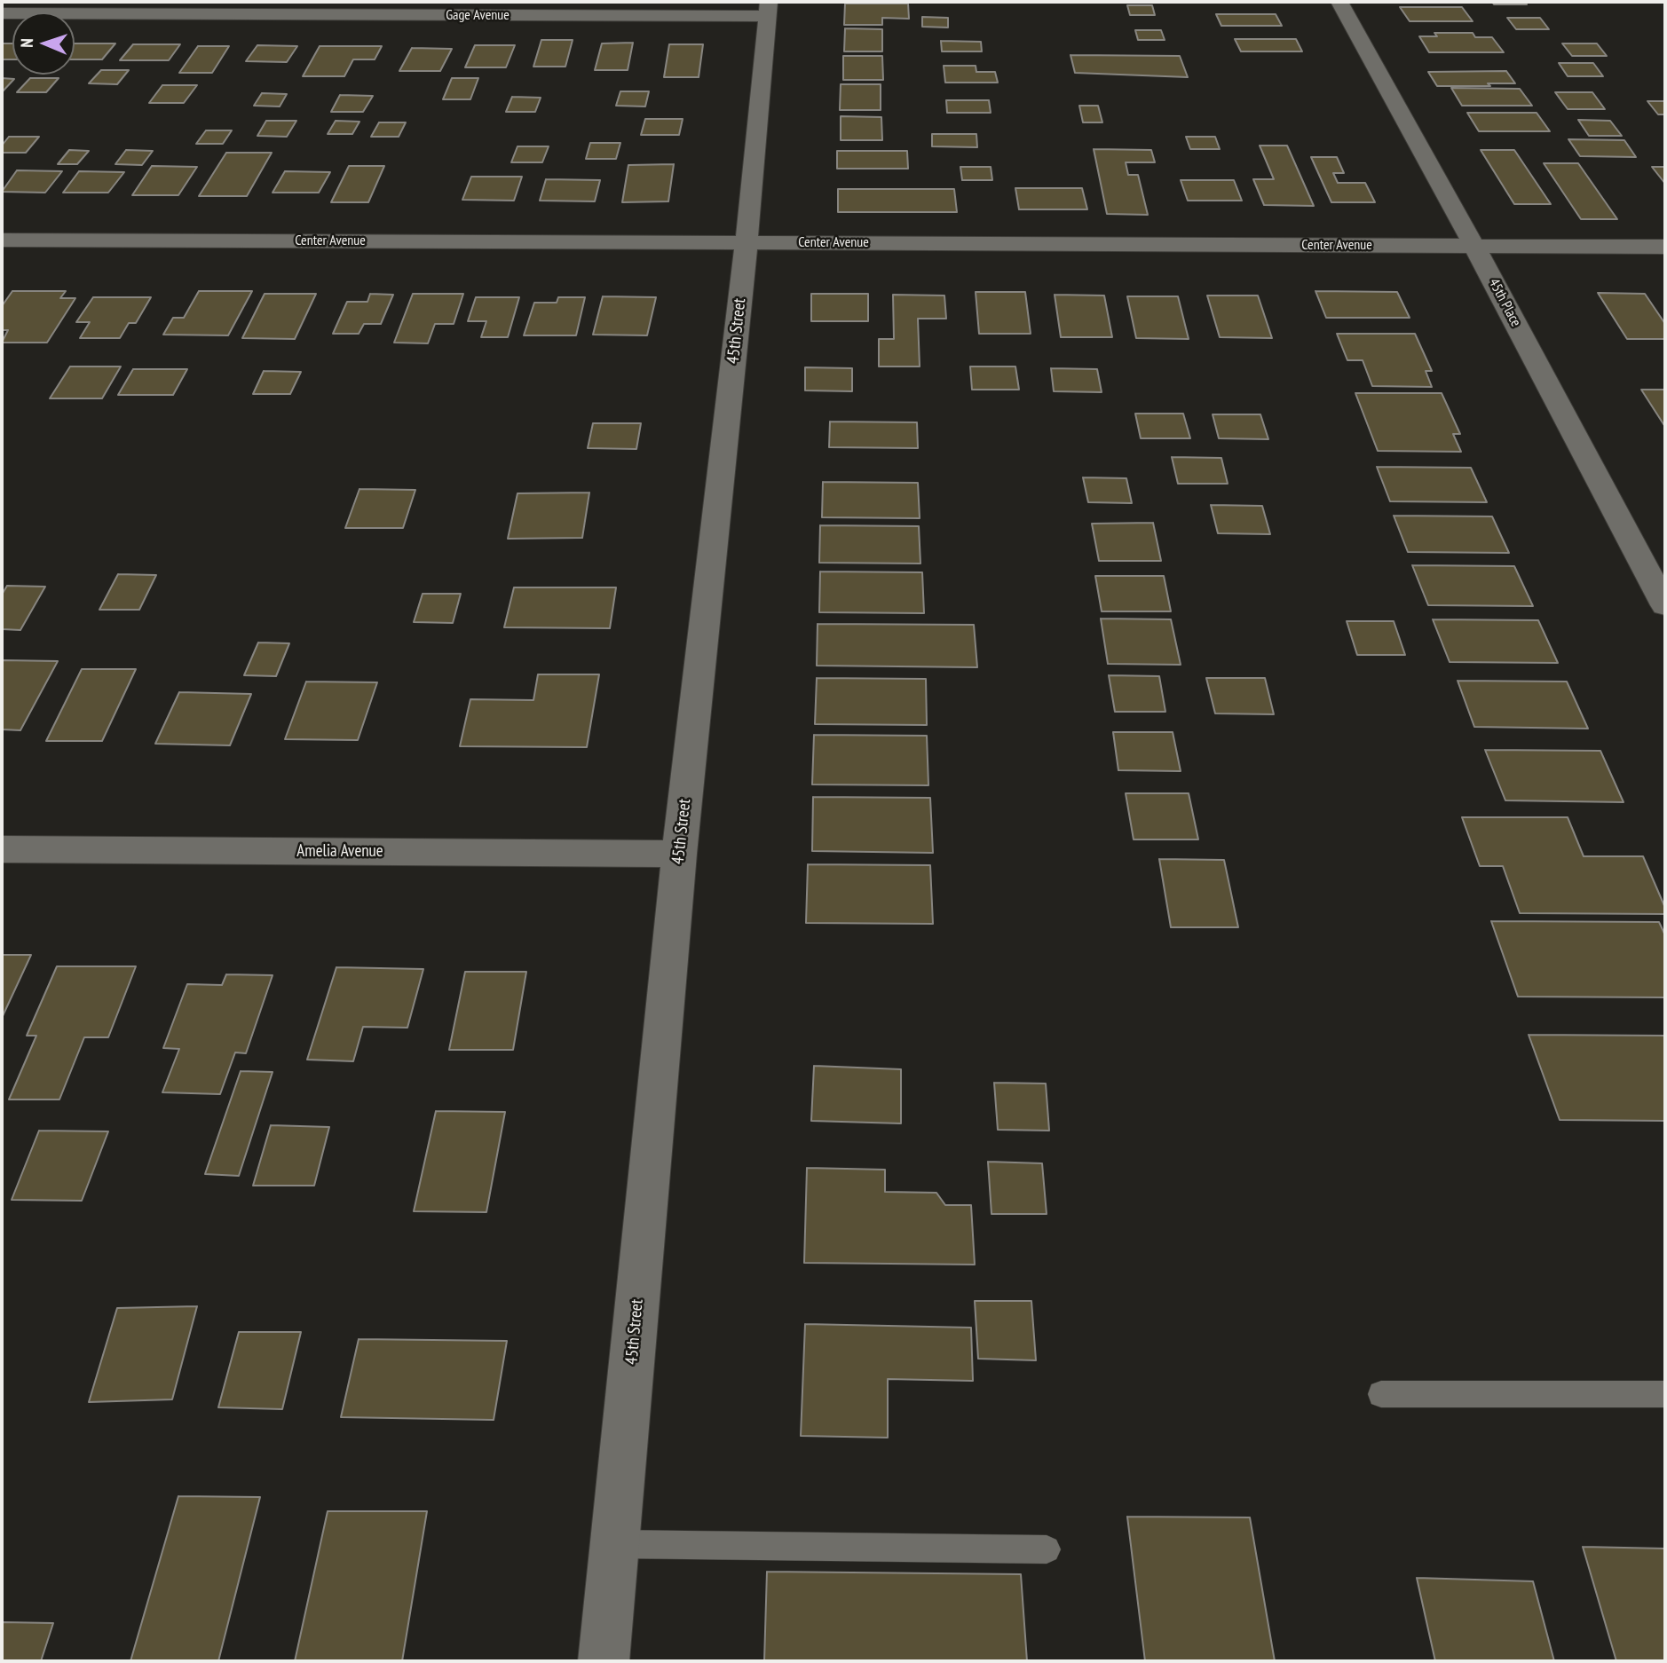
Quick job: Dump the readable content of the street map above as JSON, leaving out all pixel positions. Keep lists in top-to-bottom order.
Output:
{
  "streets": {
    "street": [
      "Gage Avenue",
      "Center Avenue",
      "45th Place",
      "45th Street",
      "Amelia Avenue"
    ]
  },
  "crossings": [
    ["Gage Avenue", "45th Street"],
    ["Center Avenue", "45th Place"],
    ["Center Avenue", "45th Street"],
    ["45th Street", "Amelia Avenue"]
  ],
  "north": "left"
}
